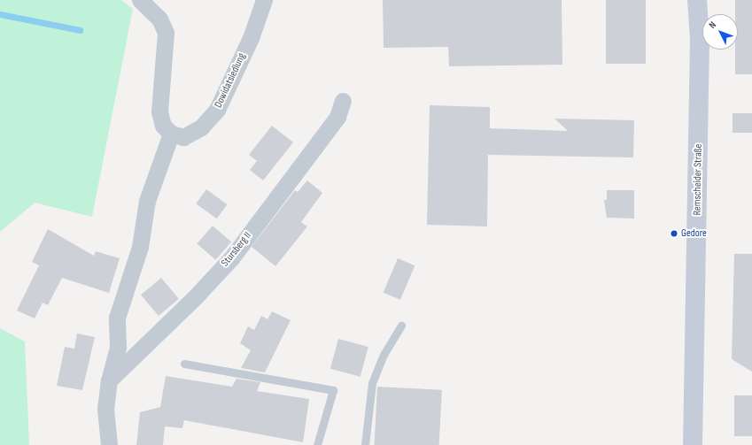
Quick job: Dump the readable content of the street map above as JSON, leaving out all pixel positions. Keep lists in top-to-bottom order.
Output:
{
  "streets": {
    "main road": ["Remscheider Straße"],
    "street": ["Dowidatsiedlung", "Stursberg II"]
  },
  "places": ["Gedore"],
  "north": "top left"
}
